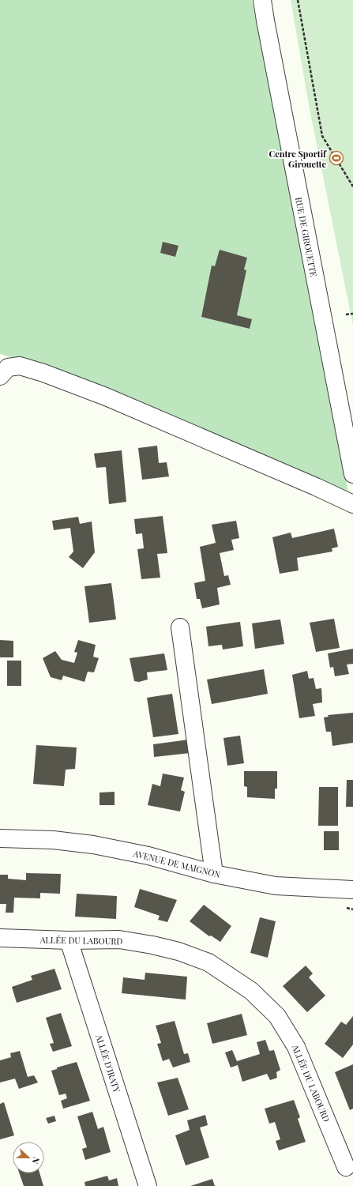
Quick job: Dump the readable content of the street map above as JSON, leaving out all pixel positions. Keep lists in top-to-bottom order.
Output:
{
  "streets": {
    "street": [
      "RUE DE GIROUETTE",
      "AVENUE DE MAIGNON",
      "ALLÉE DU LABOURD",
      "ALLÉE D'IRATY"
    ]
  },
  "crossings": [
    ["ALLÉE DU LABOURD", "ALLÉE D'IRATY"]
  ],
  "places": {
    "sports": ["Centre Sportif Girouette"]
  },
  "north": "right"
}
